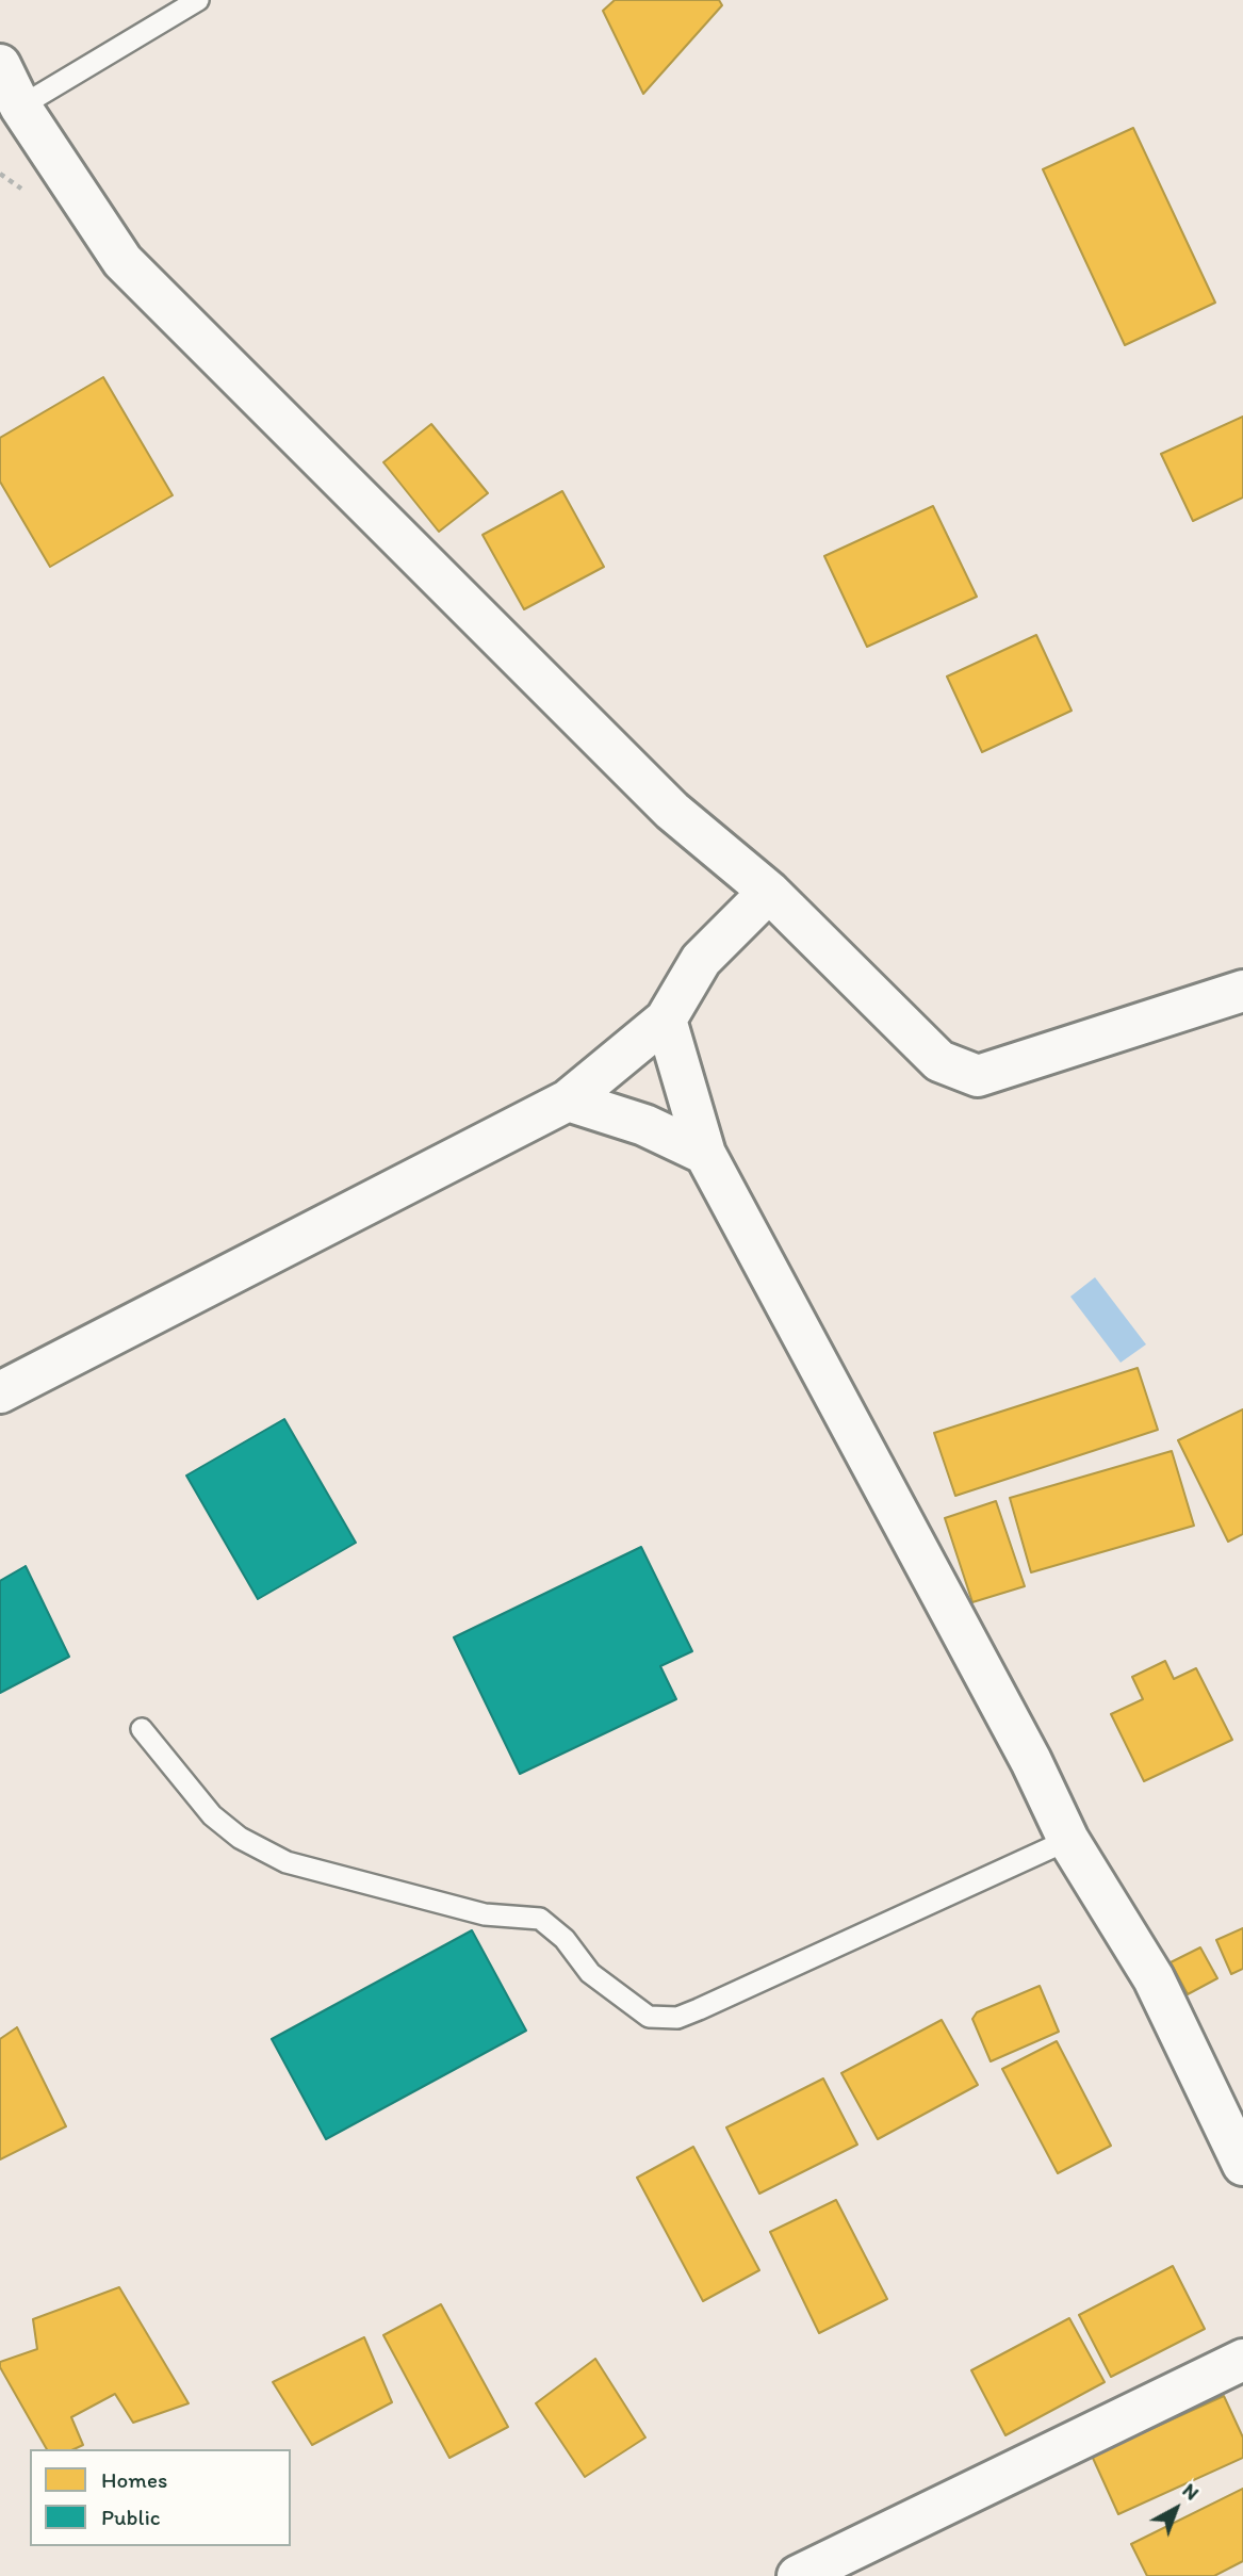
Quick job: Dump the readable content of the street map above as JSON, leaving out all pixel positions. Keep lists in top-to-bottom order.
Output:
{
  "legend": ["Homes", "Public"],
  "north": "top right"
}
